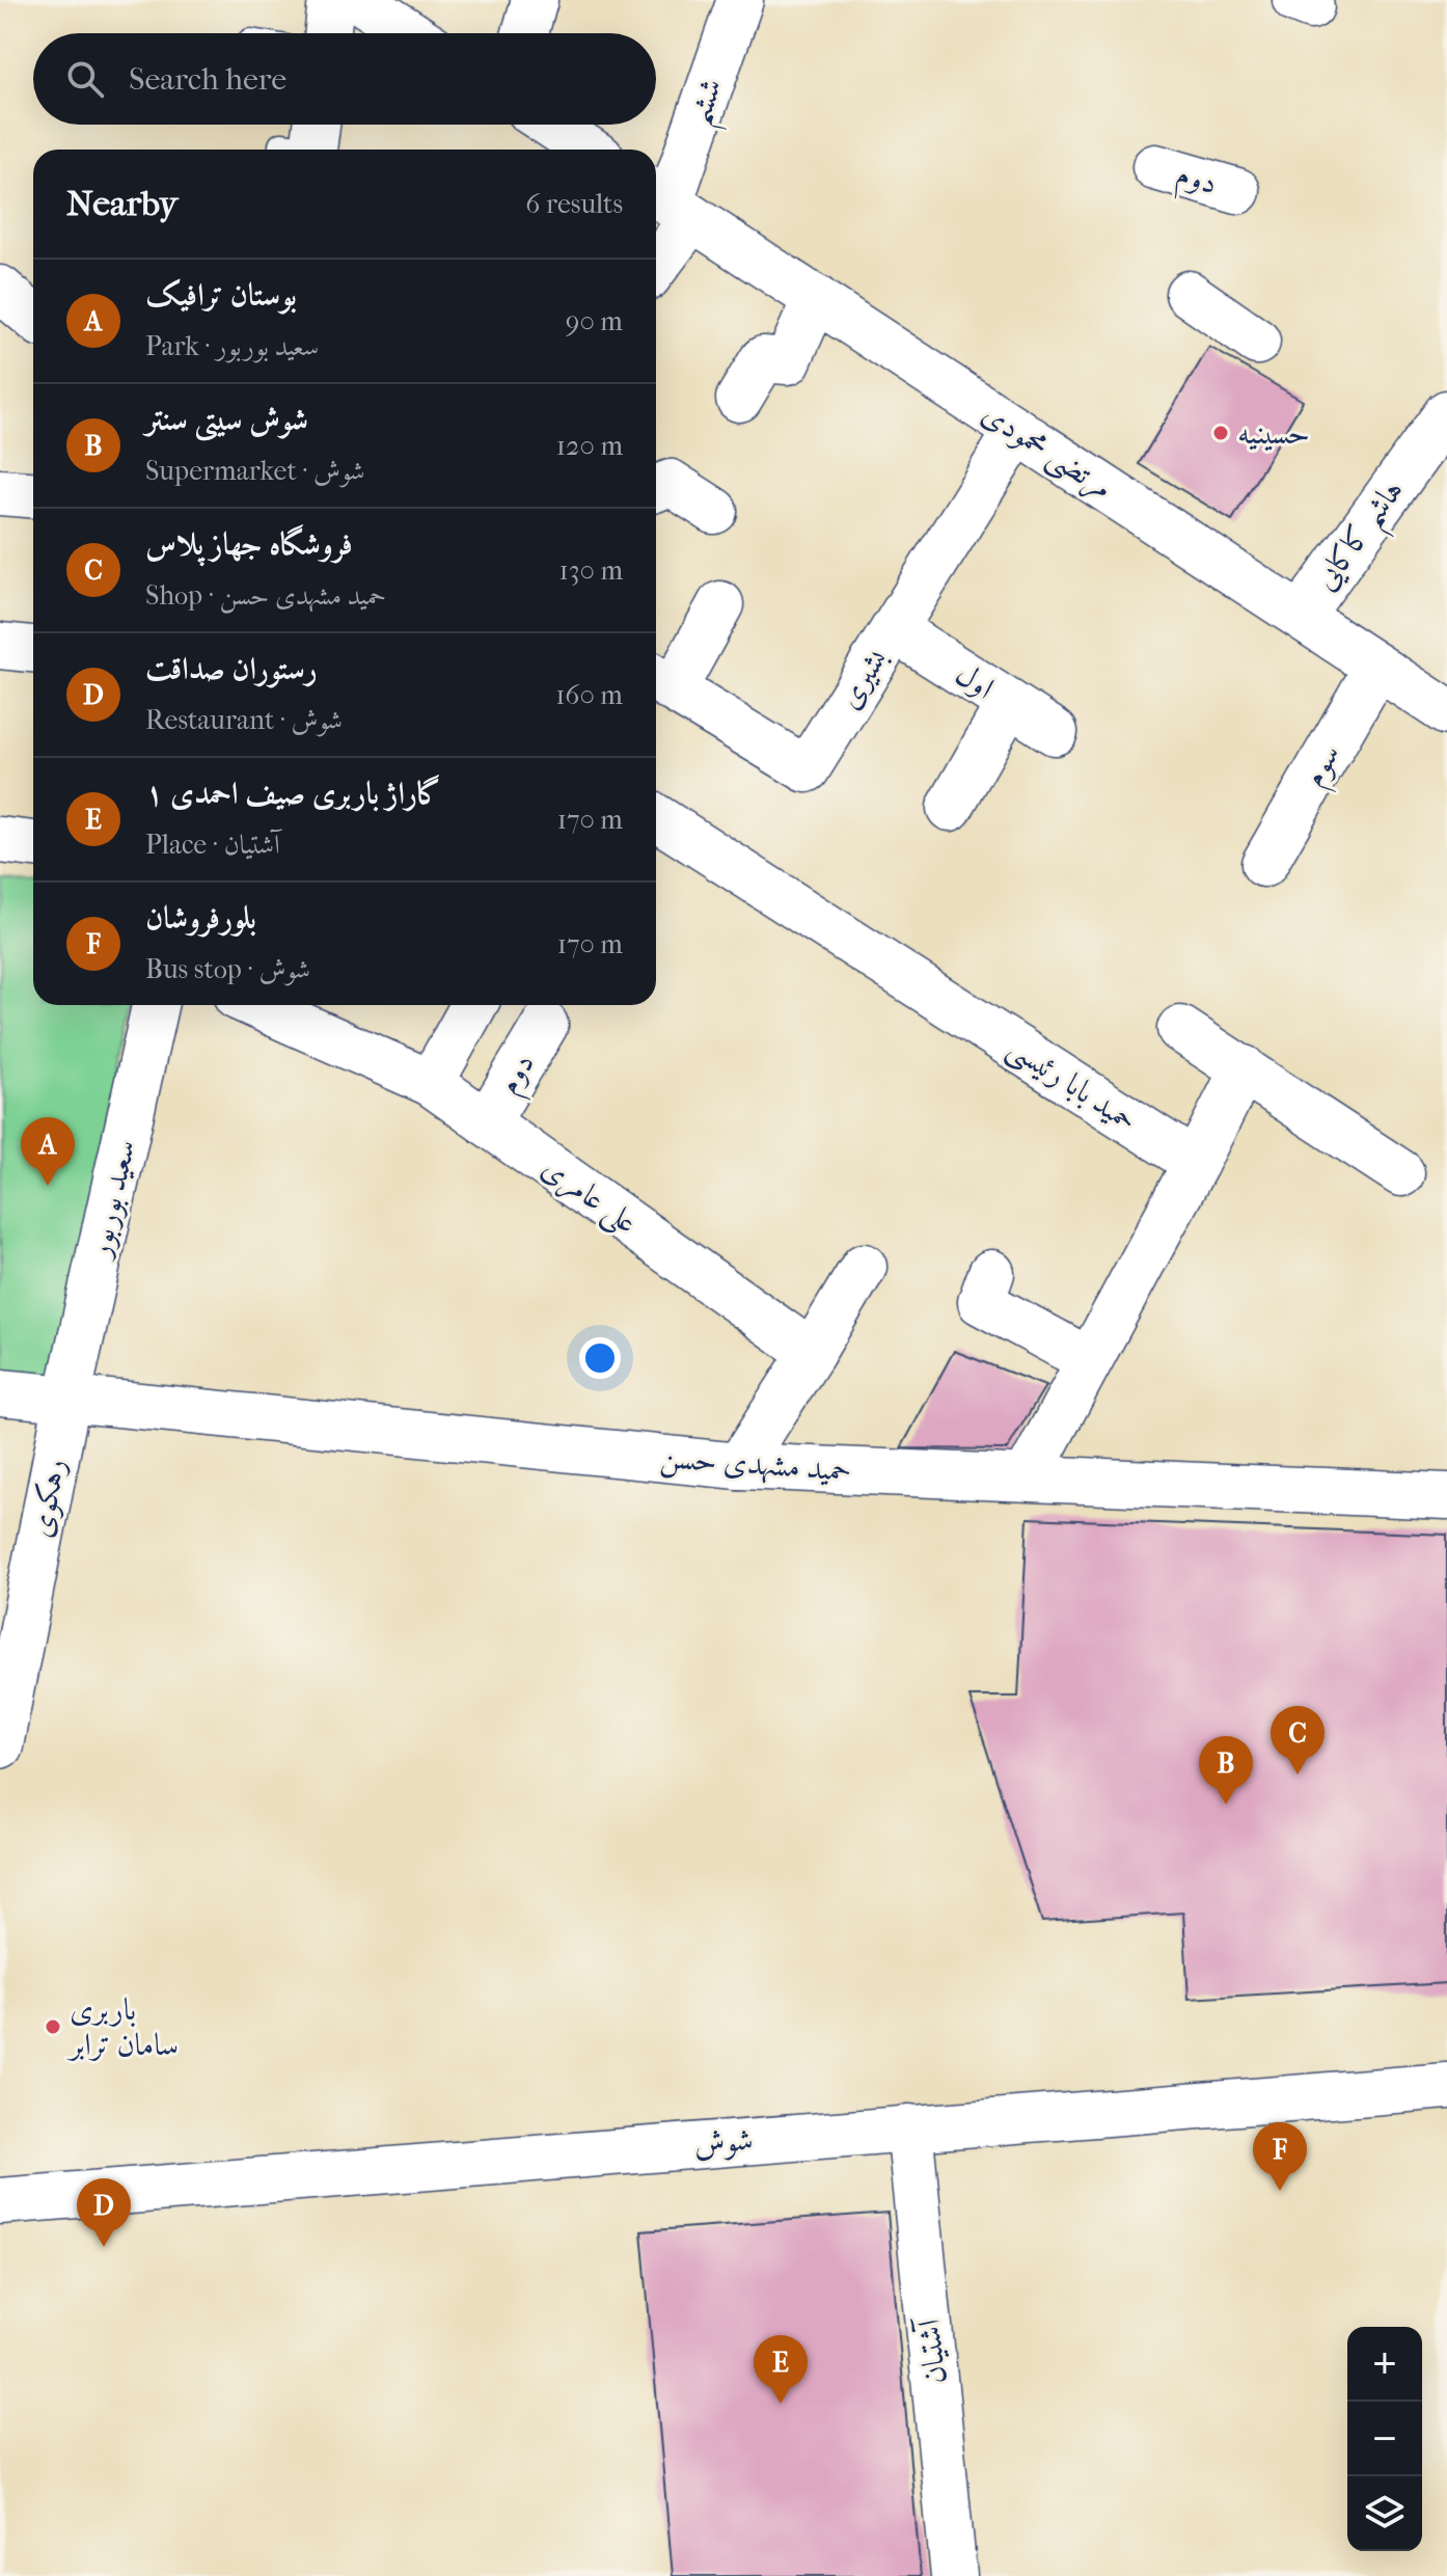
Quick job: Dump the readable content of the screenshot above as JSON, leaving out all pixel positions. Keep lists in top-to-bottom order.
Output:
{
  "streets": {
    "street": [
      "ششم",
      "دوم",
      "مرتضی محمودی",
      "هاشم کاکایی",
      "بشیری",
      "اول",
      "سوم",
      "حمید بابا رئیسی",
      "علی عامری",
      "سعید بوربور",
      "حمید مشهدی حسن",
      "رهکوی",
      "شوش",
      "آشتیان"
    ]
  },
  "crossings": [
    ["ششم", "مرتضی محمودی"],
    ["دوم", "علی عامری"],
    ["مرتضی محمودی", "هاشم کاکایی"],
    ["مرتضی محمودی", "بشیری"],
    ["مرتضی محمودی", "سوم"],
    ["بشیری", "اول"],
    ["سعید بوربور", "حمید مشهدی حسن"],
    ["سعید بوربور", "رهکوی"],
    ["حمید مشهدی حسن", "رهکوی"],
    ["شوش", "آشتیان"]
  ],
  "places": ["حسینیه", "باربری سامان ترابر"],
  "page": {
    "search": "Search here",
    "heading": ["Nearby", "6 results"],
    "list": [
      {
        "mark": "A",
        "name": "بوستان ترافیک",
        "note": "Park · سعید بوربور",
        "value": "90 m"
      },
      {
        "mark": "B",
        "name": "شوش سیتی سنتر",
        "note": "Supermarket · شوش",
        "value": "120 m"
      },
      {
        "mark": "C",
        "name": "فروشگاه جهاز پلاس",
        "note": "Shop · حمید مشهدی حسن",
        "value": "130 m"
      },
      {
        "mark": "D",
        "name": "رستوران صداقت",
        "note": "Restaurant · شوش",
        "value": "160 m"
      },
      {
        "mark": "E",
        "name": "گاراژ باربری صیف احمدی ۱",
        "note": "Place · آشتیان",
        "value": "170 m"
      },
      {
        "mark": "F",
        "name": "بلورفروشان",
        "note": "Bus stop · شوش",
        "value": "170 m"
      }
    ],
    "pins": [
      "A",
      "C",
      "B",
      "F",
      "D",
      "E"
    ],
    "map_buttons": ["+", "−"]
  }
}
